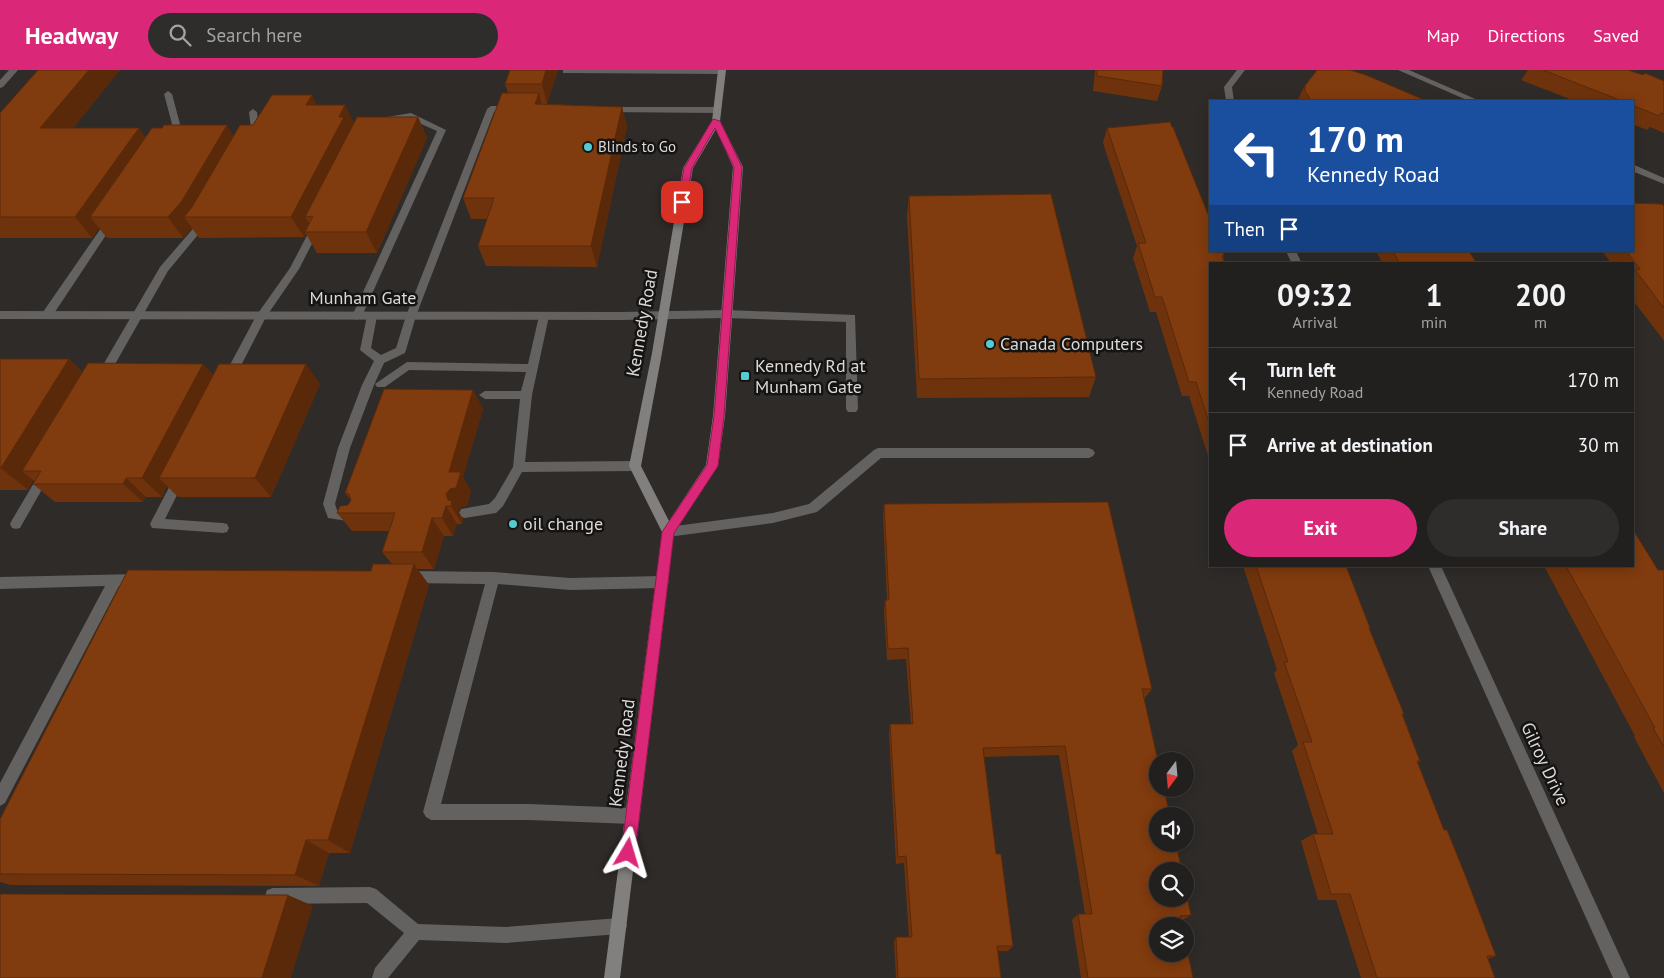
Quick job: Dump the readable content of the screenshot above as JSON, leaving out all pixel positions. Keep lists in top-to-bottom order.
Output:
{
  "streets": {
    "main road": ["Kennedy Road"],
    "street": ["Munham Gate", "Gilroy Drive"]
  },
  "crossings": [
    ["Munham Gate", "Kennedy Road"]
  ],
  "places": {
    "other": ["Blinds to Go", "Canada Computers", "oil change"],
    "transit": ["Kennedy Rd at Munham Gate"]
  },
  "north": "bottom",
  "page": {
    "header": "Headway",
    "search": "Search here",
    "nav": ["Map", "Directions", "Saved"],
    "turn": ["170 m", "Kennedy Road"],
    "then": "Then",
    "eta": [
      "09:32",
      "Arrival",
      "1",
      "min",
      "200",
      "m"
    ],
    "list": [
      {
        "name": "Turn left",
        "note": "Kennedy Road",
        "value": "170 m"
      },
      {
        "name": "Arrive at destination",
        "value": "30 m"
      }
    ],
    "buttons": ["Exit", "Share"]
  }
}
